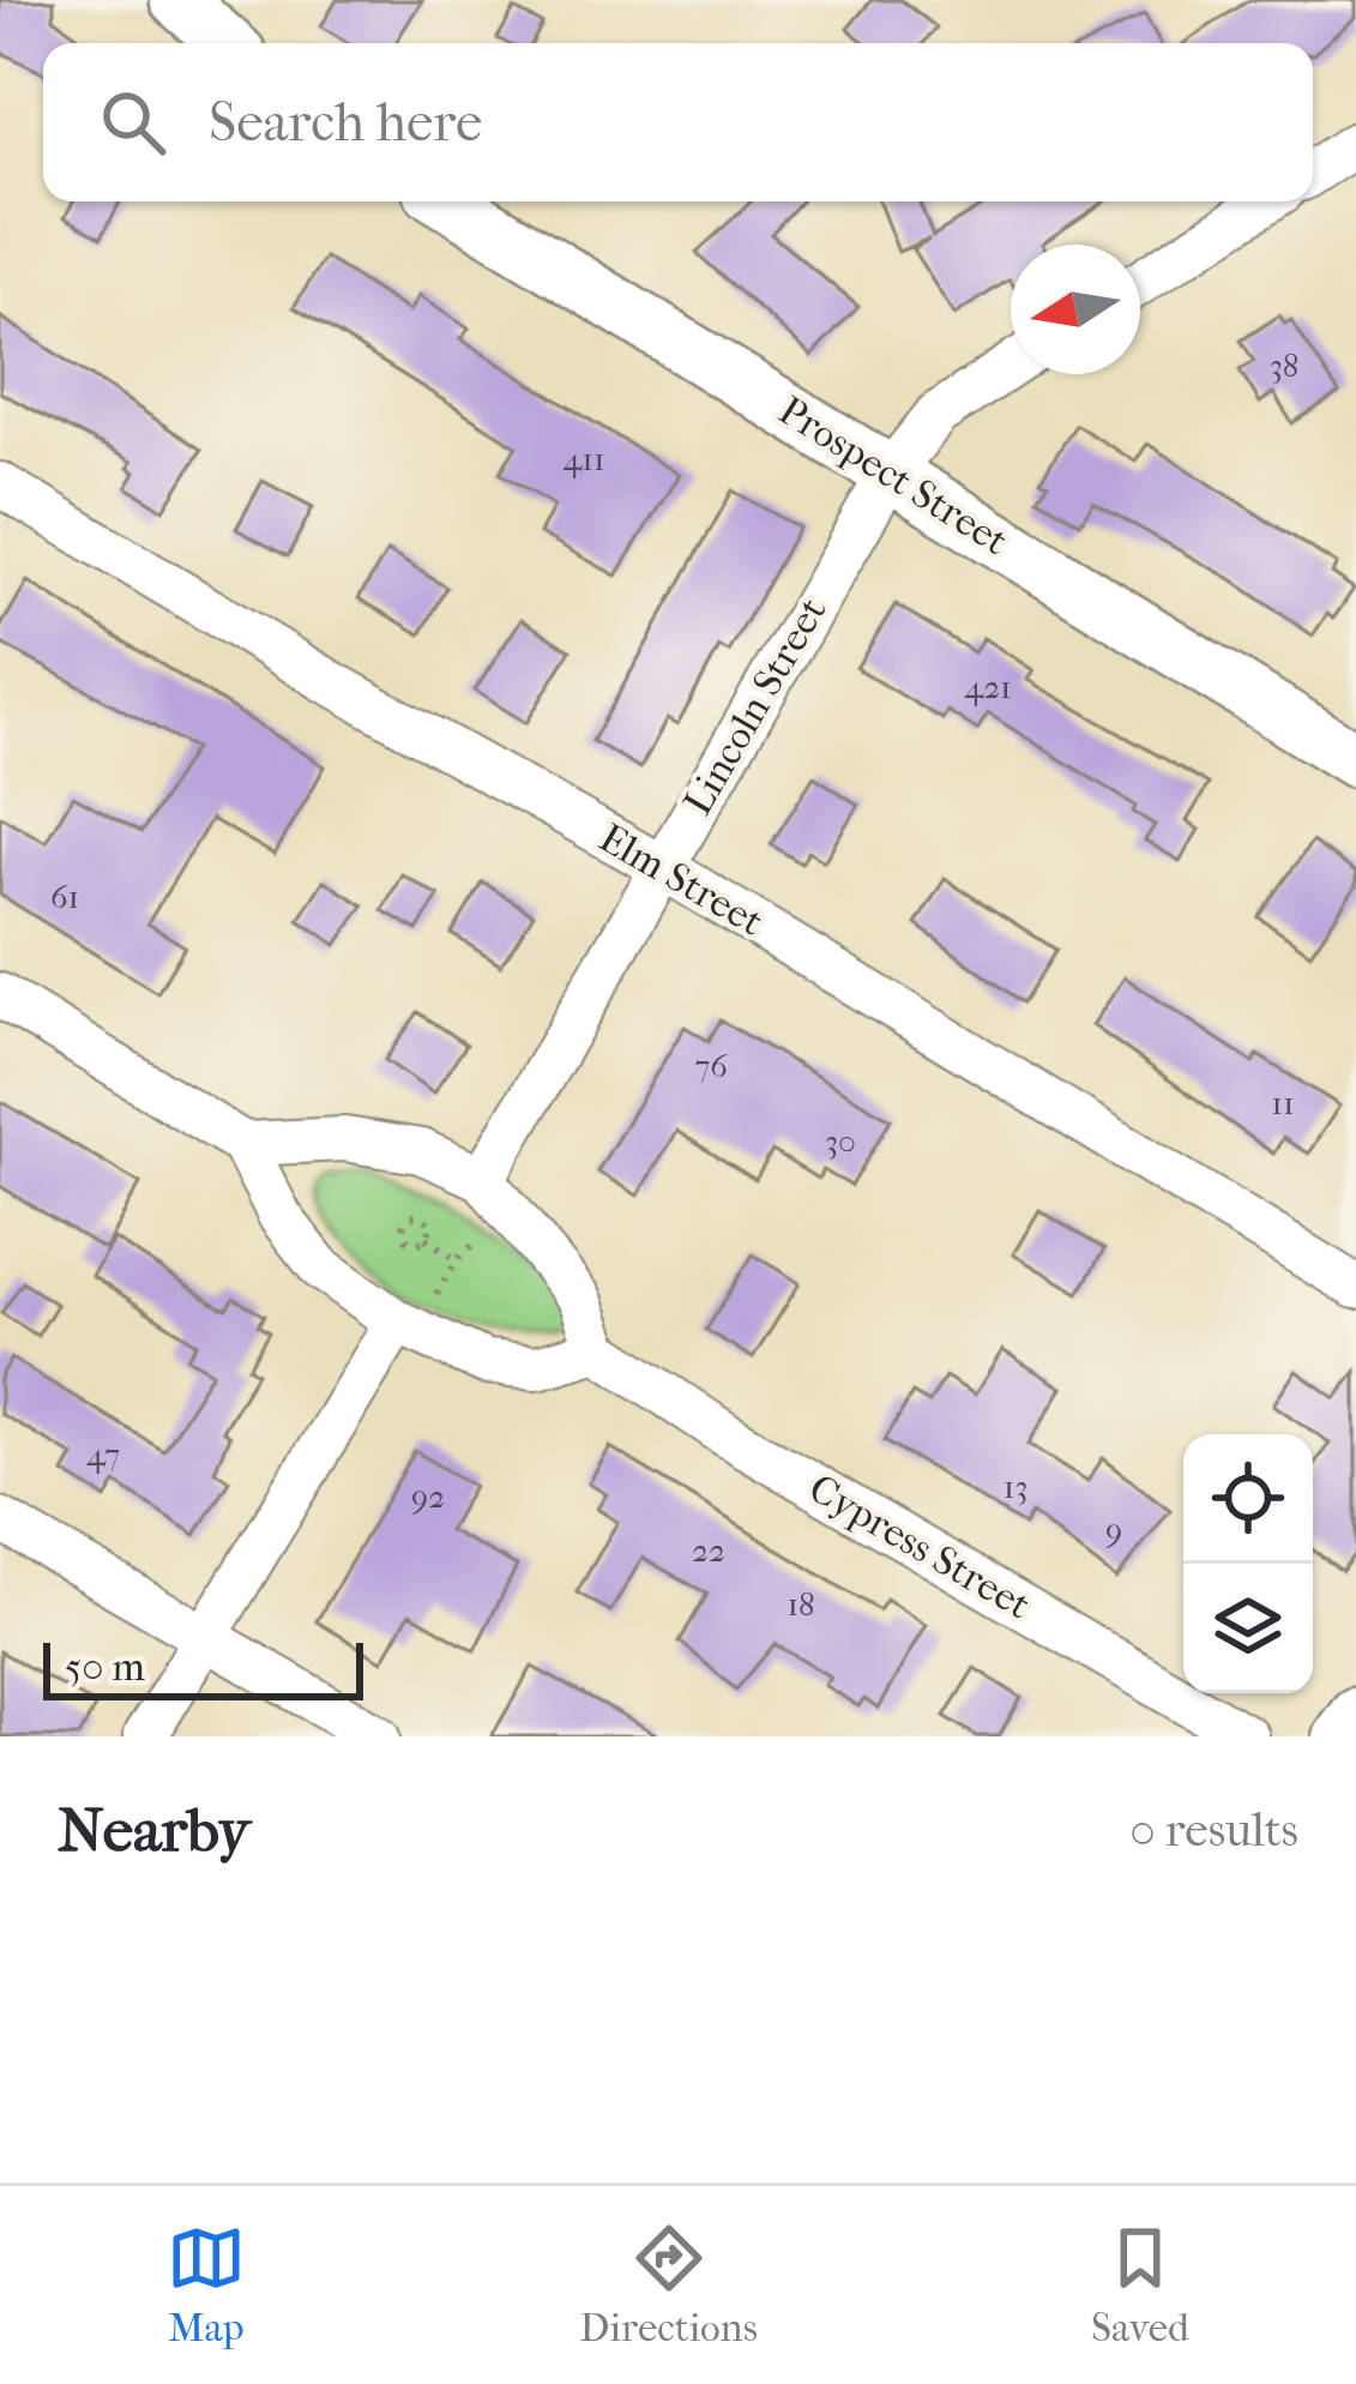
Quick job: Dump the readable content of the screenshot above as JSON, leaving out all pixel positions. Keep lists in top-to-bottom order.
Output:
{
  "streets": {
    "street": [
      "Prospect Street",
      "Lincoln Street",
      "Elm Street",
      "Cypress Street"
    ]
  },
  "crossings": [
    ["Prospect Street", "Lincoln Street"],
    ["Lincoln Street", "Elm Street"]
  ],
  "house_numbers": [
    "38",
    "411",
    "421",
    "61",
    "76",
    "11",
    "30",
    "47",
    "13",
    "92",
    "9",
    "22",
    "18"
  ],
  "scale_bar": "50 m",
  "north": "left",
  "page": {
    "search": "Search here",
    "scale": "50 m",
    "heading": ["Nearby", "0 results"],
    "nav": ["Map", "Directions", "Saved"]
  }
}
